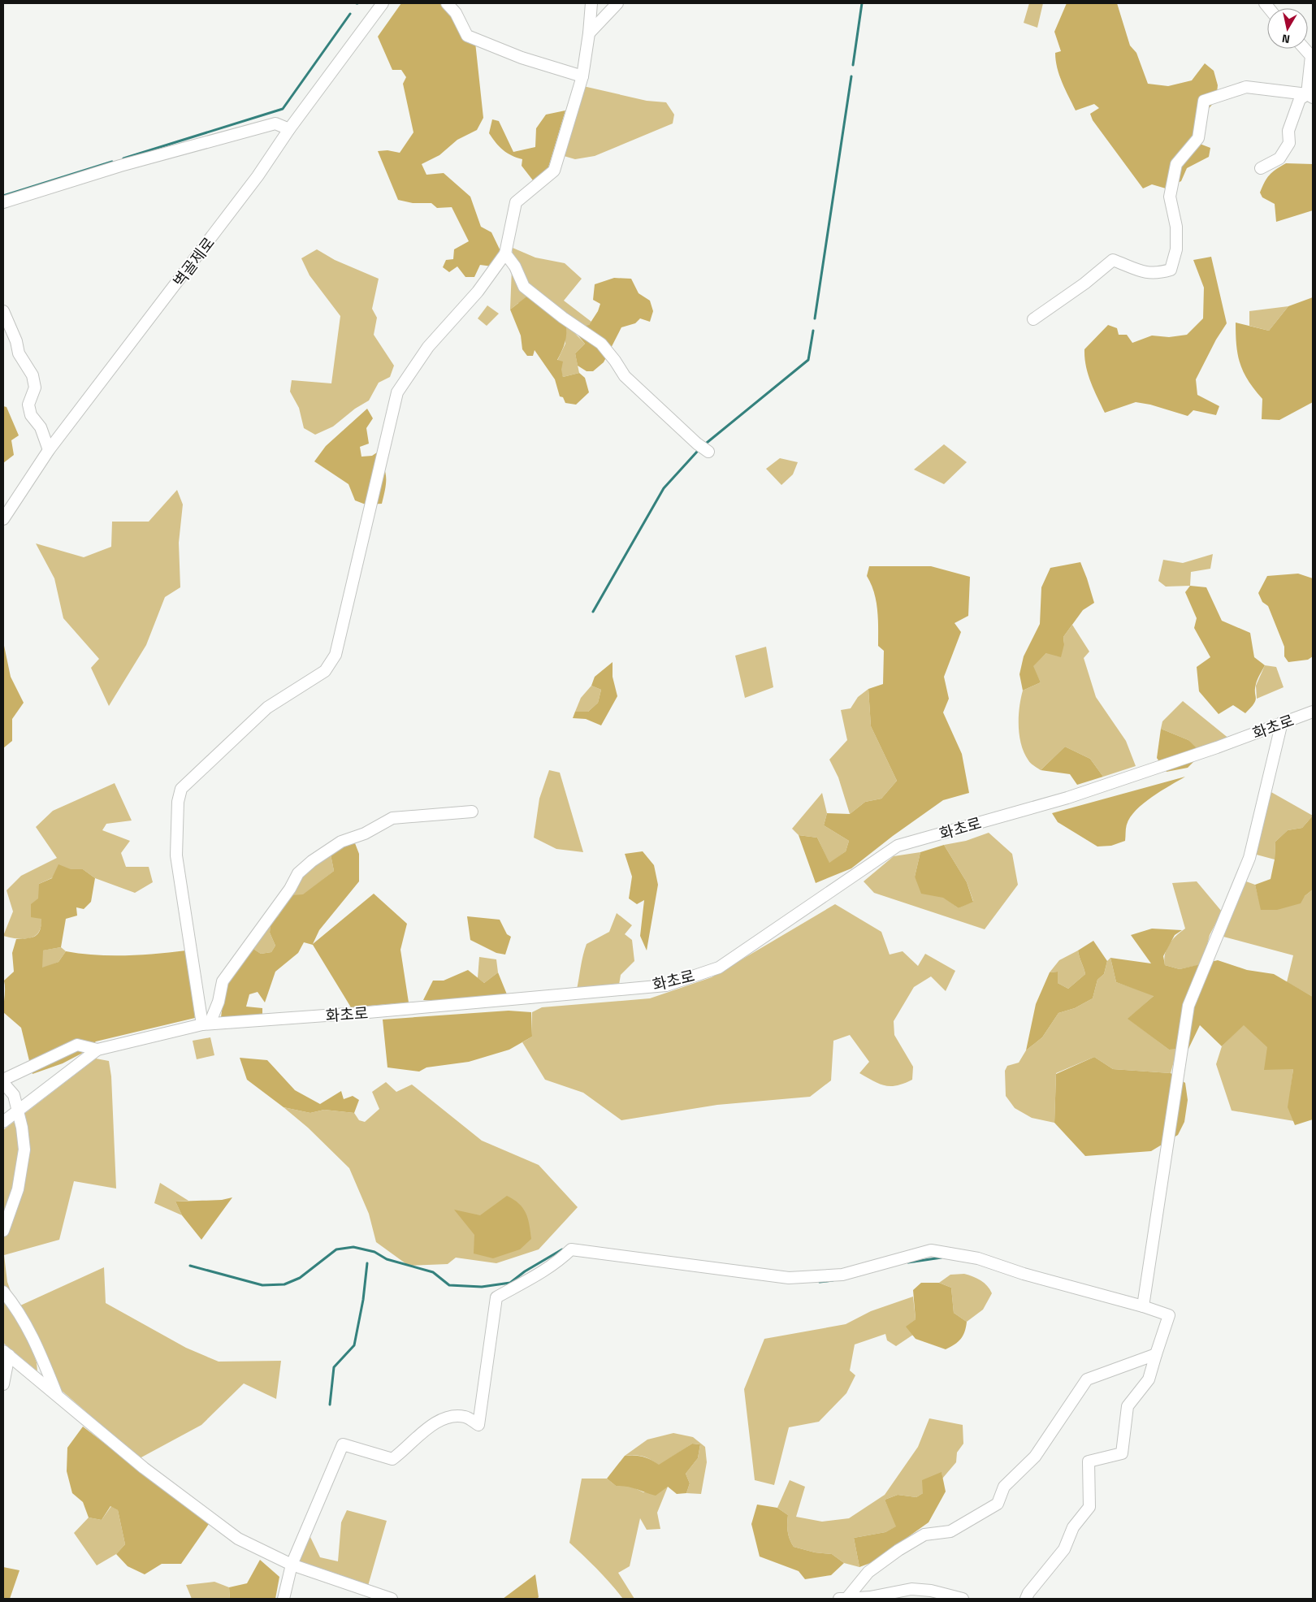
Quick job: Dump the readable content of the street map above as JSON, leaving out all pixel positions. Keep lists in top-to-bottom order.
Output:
{
  "streets": {
    "street": ["벽골제로", "화초로"]
  },
  "north": "bottom"
}
